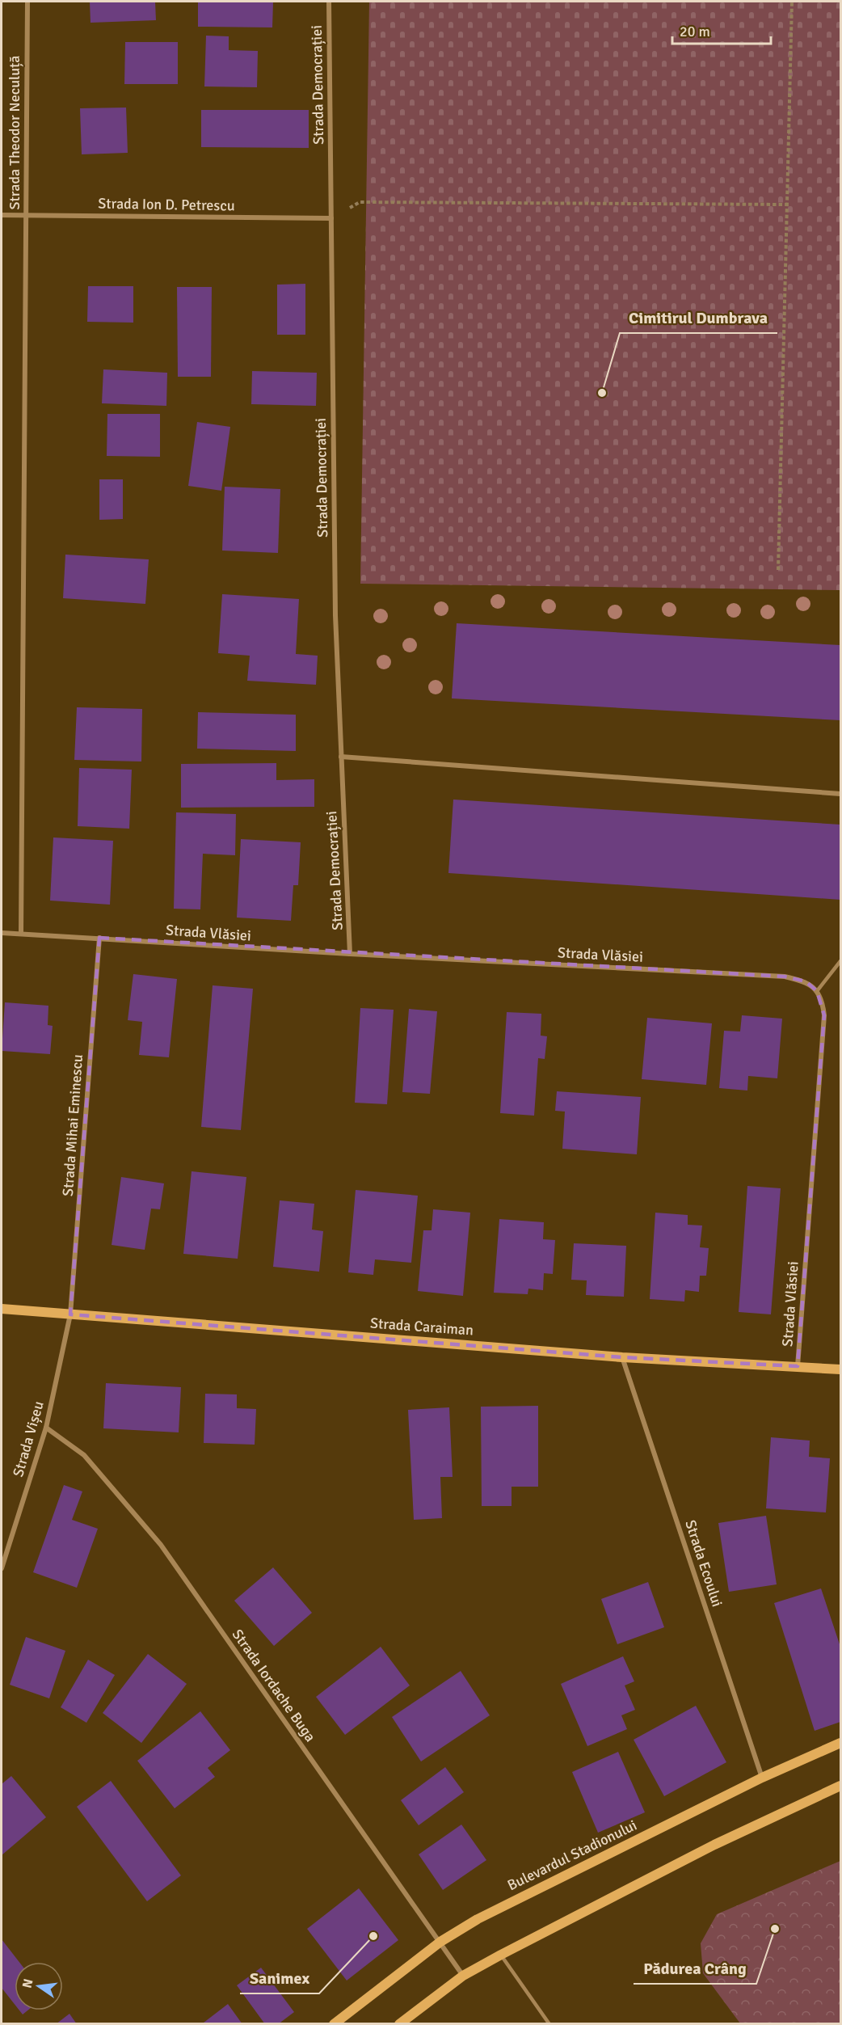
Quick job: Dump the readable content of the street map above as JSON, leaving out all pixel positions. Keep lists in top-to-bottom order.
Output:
{
  "streets": {
    "main road": ["Strada Caraiman", "Bulevardul Stadionului"],
    "street": [
      "Strada Democrației",
      "Strada Theodor Neculuță",
      "Strada Ion D. Petrescu",
      "Strada Vlăsiei",
      "Strada Mihai Eminescu",
      "Strada Vișeu",
      "Strada Ecoului",
      "Strada Iordache Buga"
    ]
  },
  "crossings": [
    ["Strada Democrației", "Strada Ion D. Petrescu"],
    ["Strada Democrației", "Strada Vlăsiei"],
    ["Strada Theodor Neculuță", "Strada Ion D. Petrescu"],
    ["Strada Theodor Neculuță", "Strada Vlăsiei"],
    ["Strada Vlăsiei", "Strada Mihai Eminescu"],
    ["Strada Vlăsiei", "Strada Caraiman"],
    ["Strada Mihai Eminescu", "Strada Caraiman"],
    ["Strada Mihai Eminescu", "Strada Vișeu"],
    ["Strada Caraiman", "Strada Vișeu"],
    ["Strada Caraiman", "Strada Ecoului"],
    ["Strada Vișeu", "Strada Iordache Buga"],
    ["Strada Ecoului", "Bulevardul Stadionului"],
    ["Strada Iordache Buga", "Bulevardul Stadionului"]
  ],
  "places": ["Cimitirul Dumbrava", "Pădurea Crâng", "Sanimex"],
  "scale_bar": "20 m",
  "north": "left"
}
